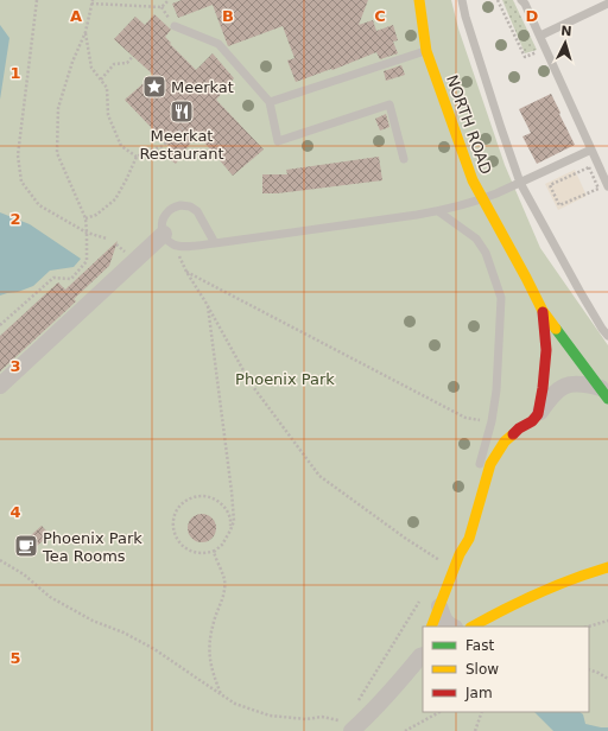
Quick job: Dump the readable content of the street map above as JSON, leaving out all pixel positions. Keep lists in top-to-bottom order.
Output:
{
  "streets": {
    "street": ["NORTH ROAD"]
  },
  "parks": ["Phoenix Park"],
  "places": {
    "place": ["Meerkat"],
    "restaurant": ["Meerkat Restaurant"],
    "cafe": ["Phoenix Park Tea Rooms"]
  },
  "legend": ["Fast", "Slow", "Jam"],
  "north": "top",
  "grid": {
    "columns": [
      "A",
      "B",
      "C",
      "D"
    ],
    "rows": [
      "1",
      "2",
      "3",
      "4",
      "5"
    ]
  }
}
